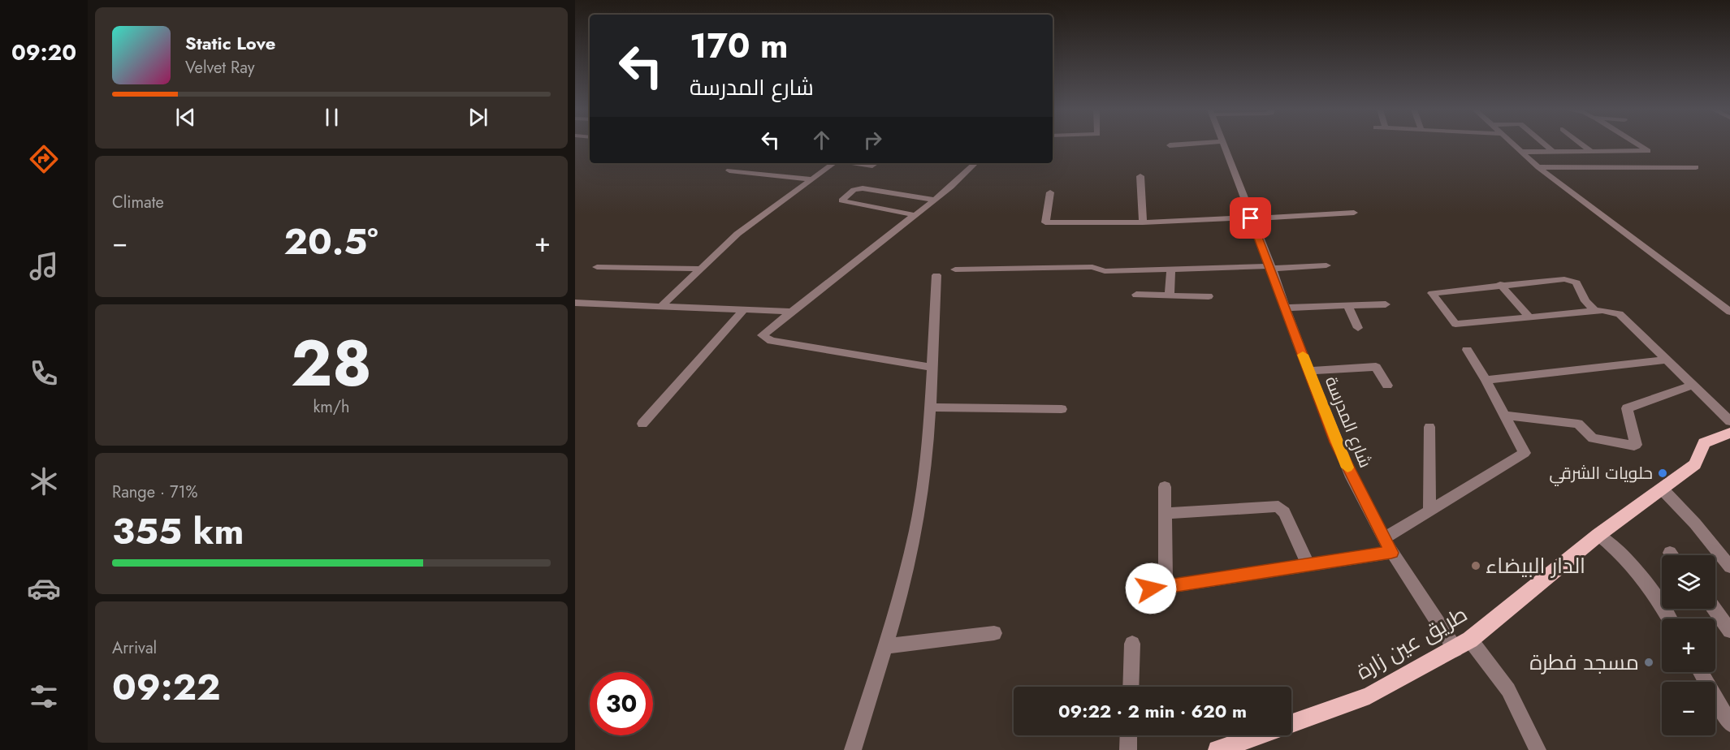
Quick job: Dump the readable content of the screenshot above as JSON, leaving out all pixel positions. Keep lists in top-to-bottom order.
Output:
{
  "streets": {
    "main road": ["طريق عين زارة"],
    "street": ["شارع المدرسة"]
  },
  "crossings": [
    ["شارع المدرسة", "طريق عين زارة"]
  ],
  "places": ["حلويات الشرقي", "الدار البيضاء", "مسجد فطرة"],
  "page": {
    "tabs": "09:20",
    "turn": ["170 m", "شارع المدرسة"],
    "song": ["Static Love", "Velvet Ray"],
    "tile": [
      "Climate",
      ["28", "km/h"],
      ["Range · 71%", "355 km"],
      ["Arrival", "09:22"]
    ],
    "heat": ["−", "20.5°", "+"],
    "map_buttons": ["+", "−"],
    "limit": "30",
    "trip": "09:22 · 2 min · 620 m"
  }
}
